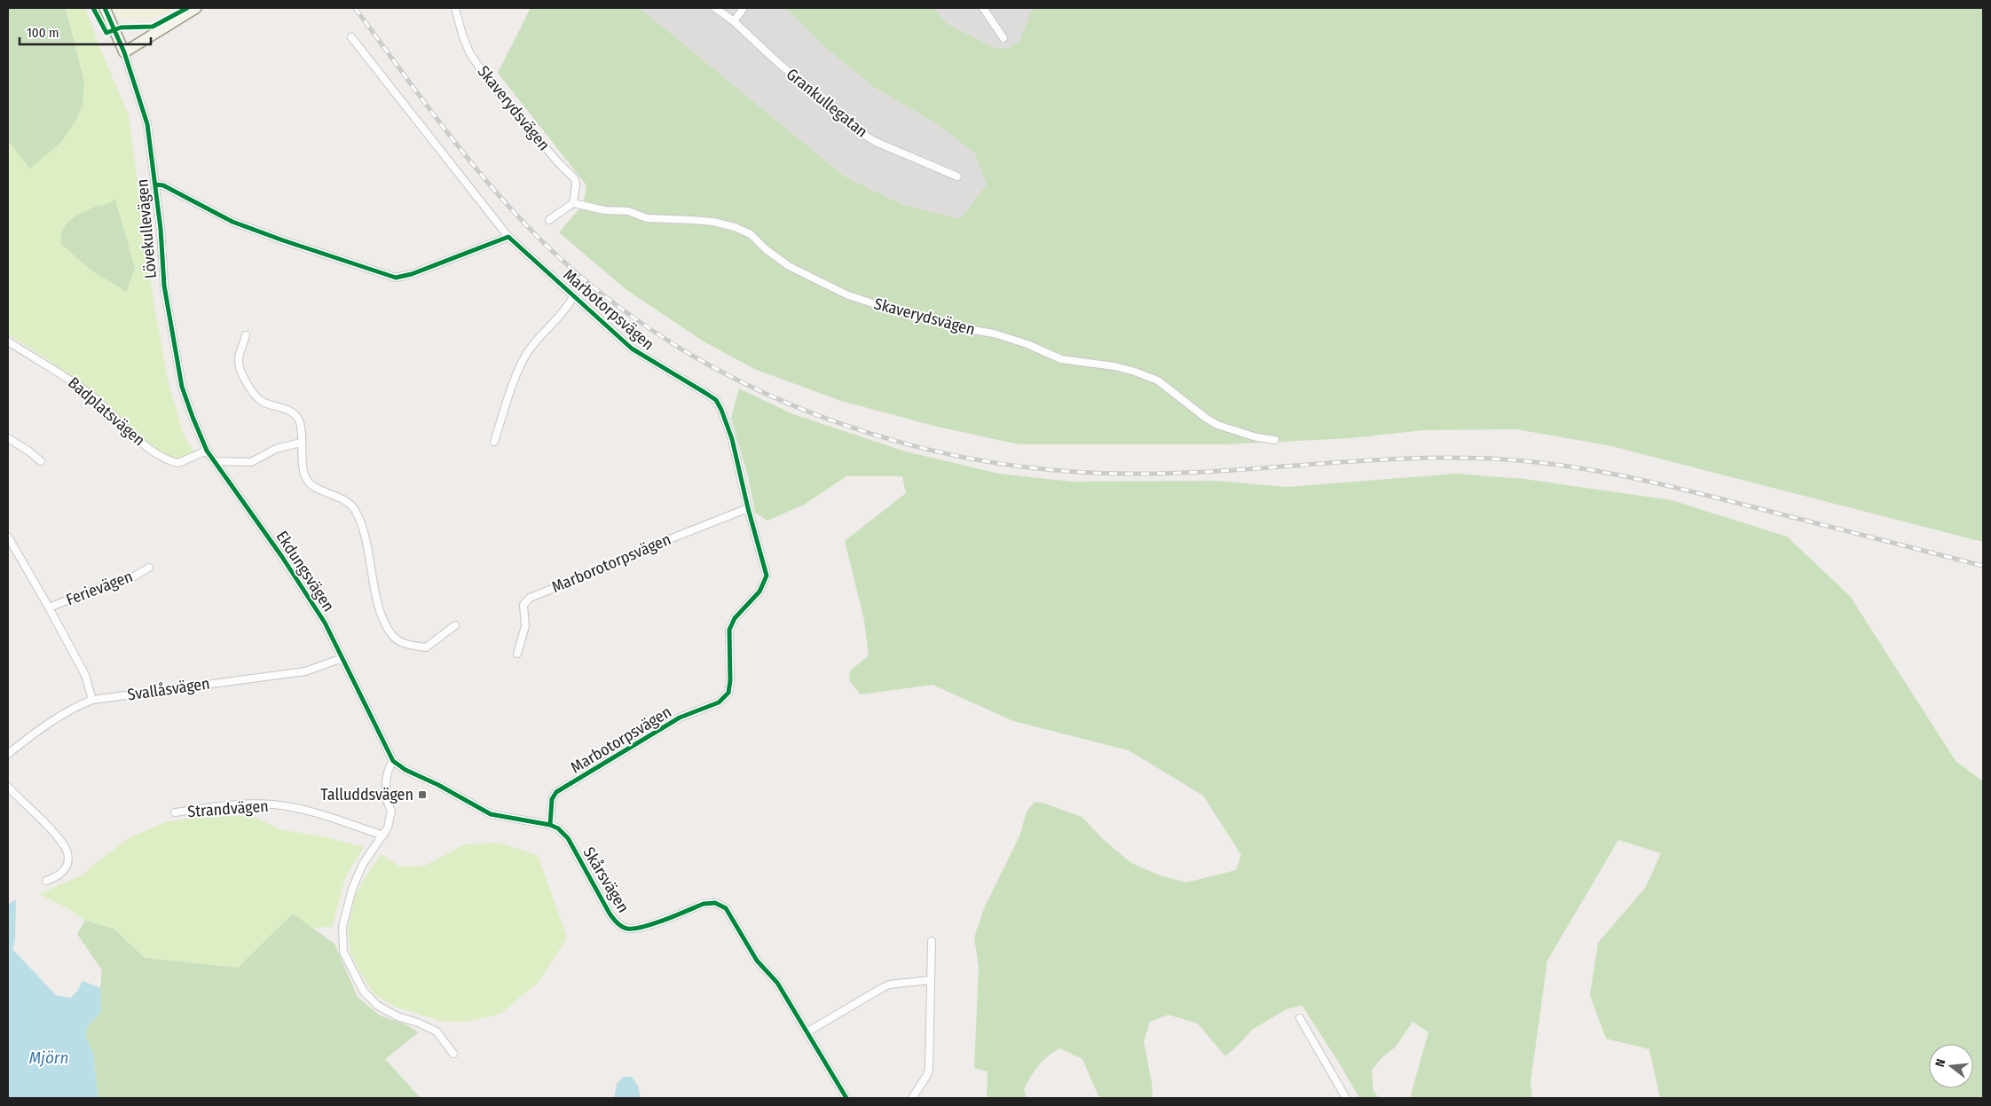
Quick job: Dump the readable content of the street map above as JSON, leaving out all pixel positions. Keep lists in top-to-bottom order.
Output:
{
  "streets": {
    "street": [
      "Grankullegatan",
      "Skaverydsvägen",
      "Lövekullevägen",
      "Marbotorpsvägen",
      "Badplatsvägen",
      "Marborotorpsvägen",
      "Ekdungsvägen",
      "Ferievägen",
      "Svallåsvägen",
      "Strandvägen",
      "Skårsvägen"
    ]
  },
  "crossings": [
    ["Lövekullevägen", "Badplatsvägen"],
    ["Lövekullevägen", "Ekdungsvägen"],
    ["Marbotorpsvägen", "Marborotorpsvägen"],
    ["Marbotorpsvägen", "Skårsvägen"],
    ["Badplatsvägen", "Ekdungsvägen"],
    ["Ekdungsvägen", "Svallåsvägen"],
    ["Ekdungsvägen", "Skårsvägen"],
    ["Ferievägen", "Svallåsvägen"]
  ],
  "water": ["Mjörn"],
  "places": {
    "transit": ["Talluddsvägen"]
  },
  "scale_bar": "100 m",
  "north": "left"
}
